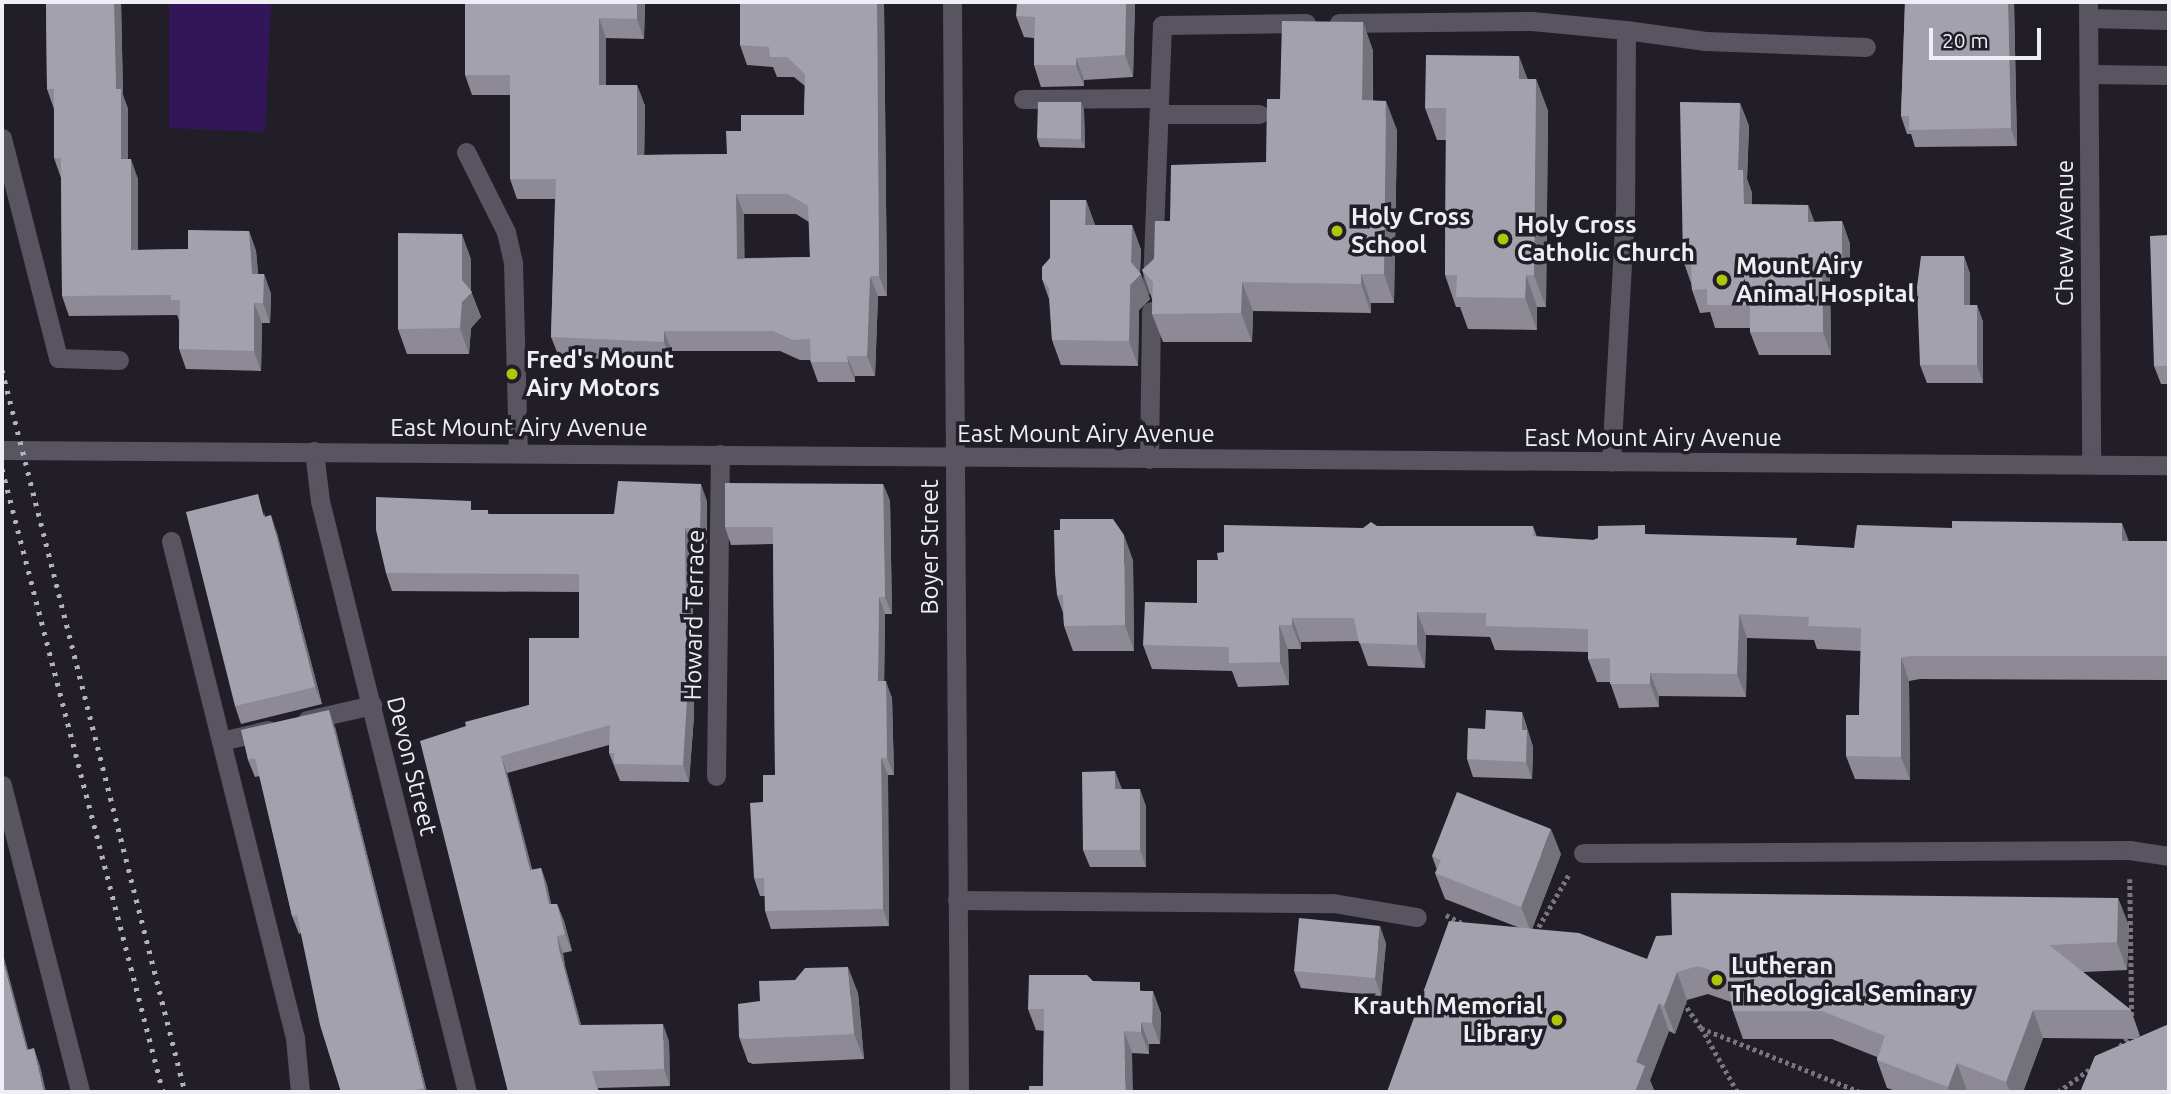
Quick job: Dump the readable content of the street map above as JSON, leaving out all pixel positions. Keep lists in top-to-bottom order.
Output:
{
  "streets": {
    "street": [
      "Chew Avenue",
      "East Mount Airy Avenue",
      "Boyer Street",
      "Howard Terrace",
      "Devon Street"
    ]
  },
  "crossings": [
    ["Chew Avenue", "East Mount Airy Avenue"],
    ["East Mount Airy Avenue", "Boyer Street"],
    ["East Mount Airy Avenue", "Howard Terrace"],
    ["East Mount Airy Avenue", "Devon Street"]
  ],
  "places": [
    "Holy Cross School",
    "Holy Cross Catholic Church",
    "Mount Airy Animal Hospital",
    "Fred's Mount Airy Motors",
    "Lutheran Theological Seminary",
    "Krauth Memorial Library"
  ],
  "scale_bar": "20 m"
}
